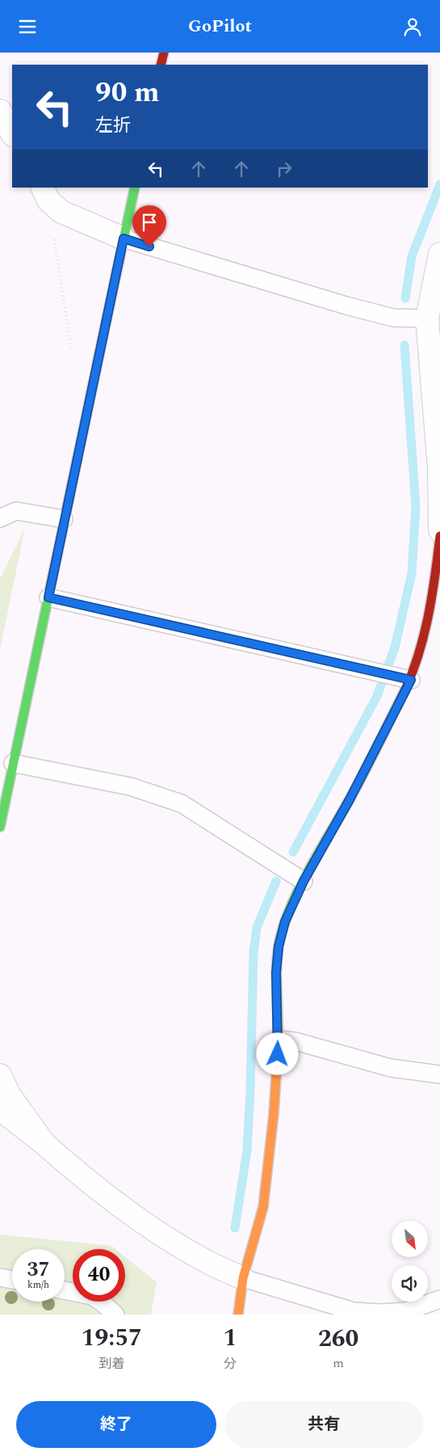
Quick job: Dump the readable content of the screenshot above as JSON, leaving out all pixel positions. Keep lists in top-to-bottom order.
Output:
{
  "north": "bottom right",
  "page": {
    "header": "GoPilot",
    "turn": ["90 m", "左折"],
    "speed": "37 km/h",
    "limit": "40",
    "eta": [
      "19:57",
      "到着",
      "1",
      "分",
      "260",
      "m"
    ],
    "buttons": ["終了", "共有"]
  }
}
